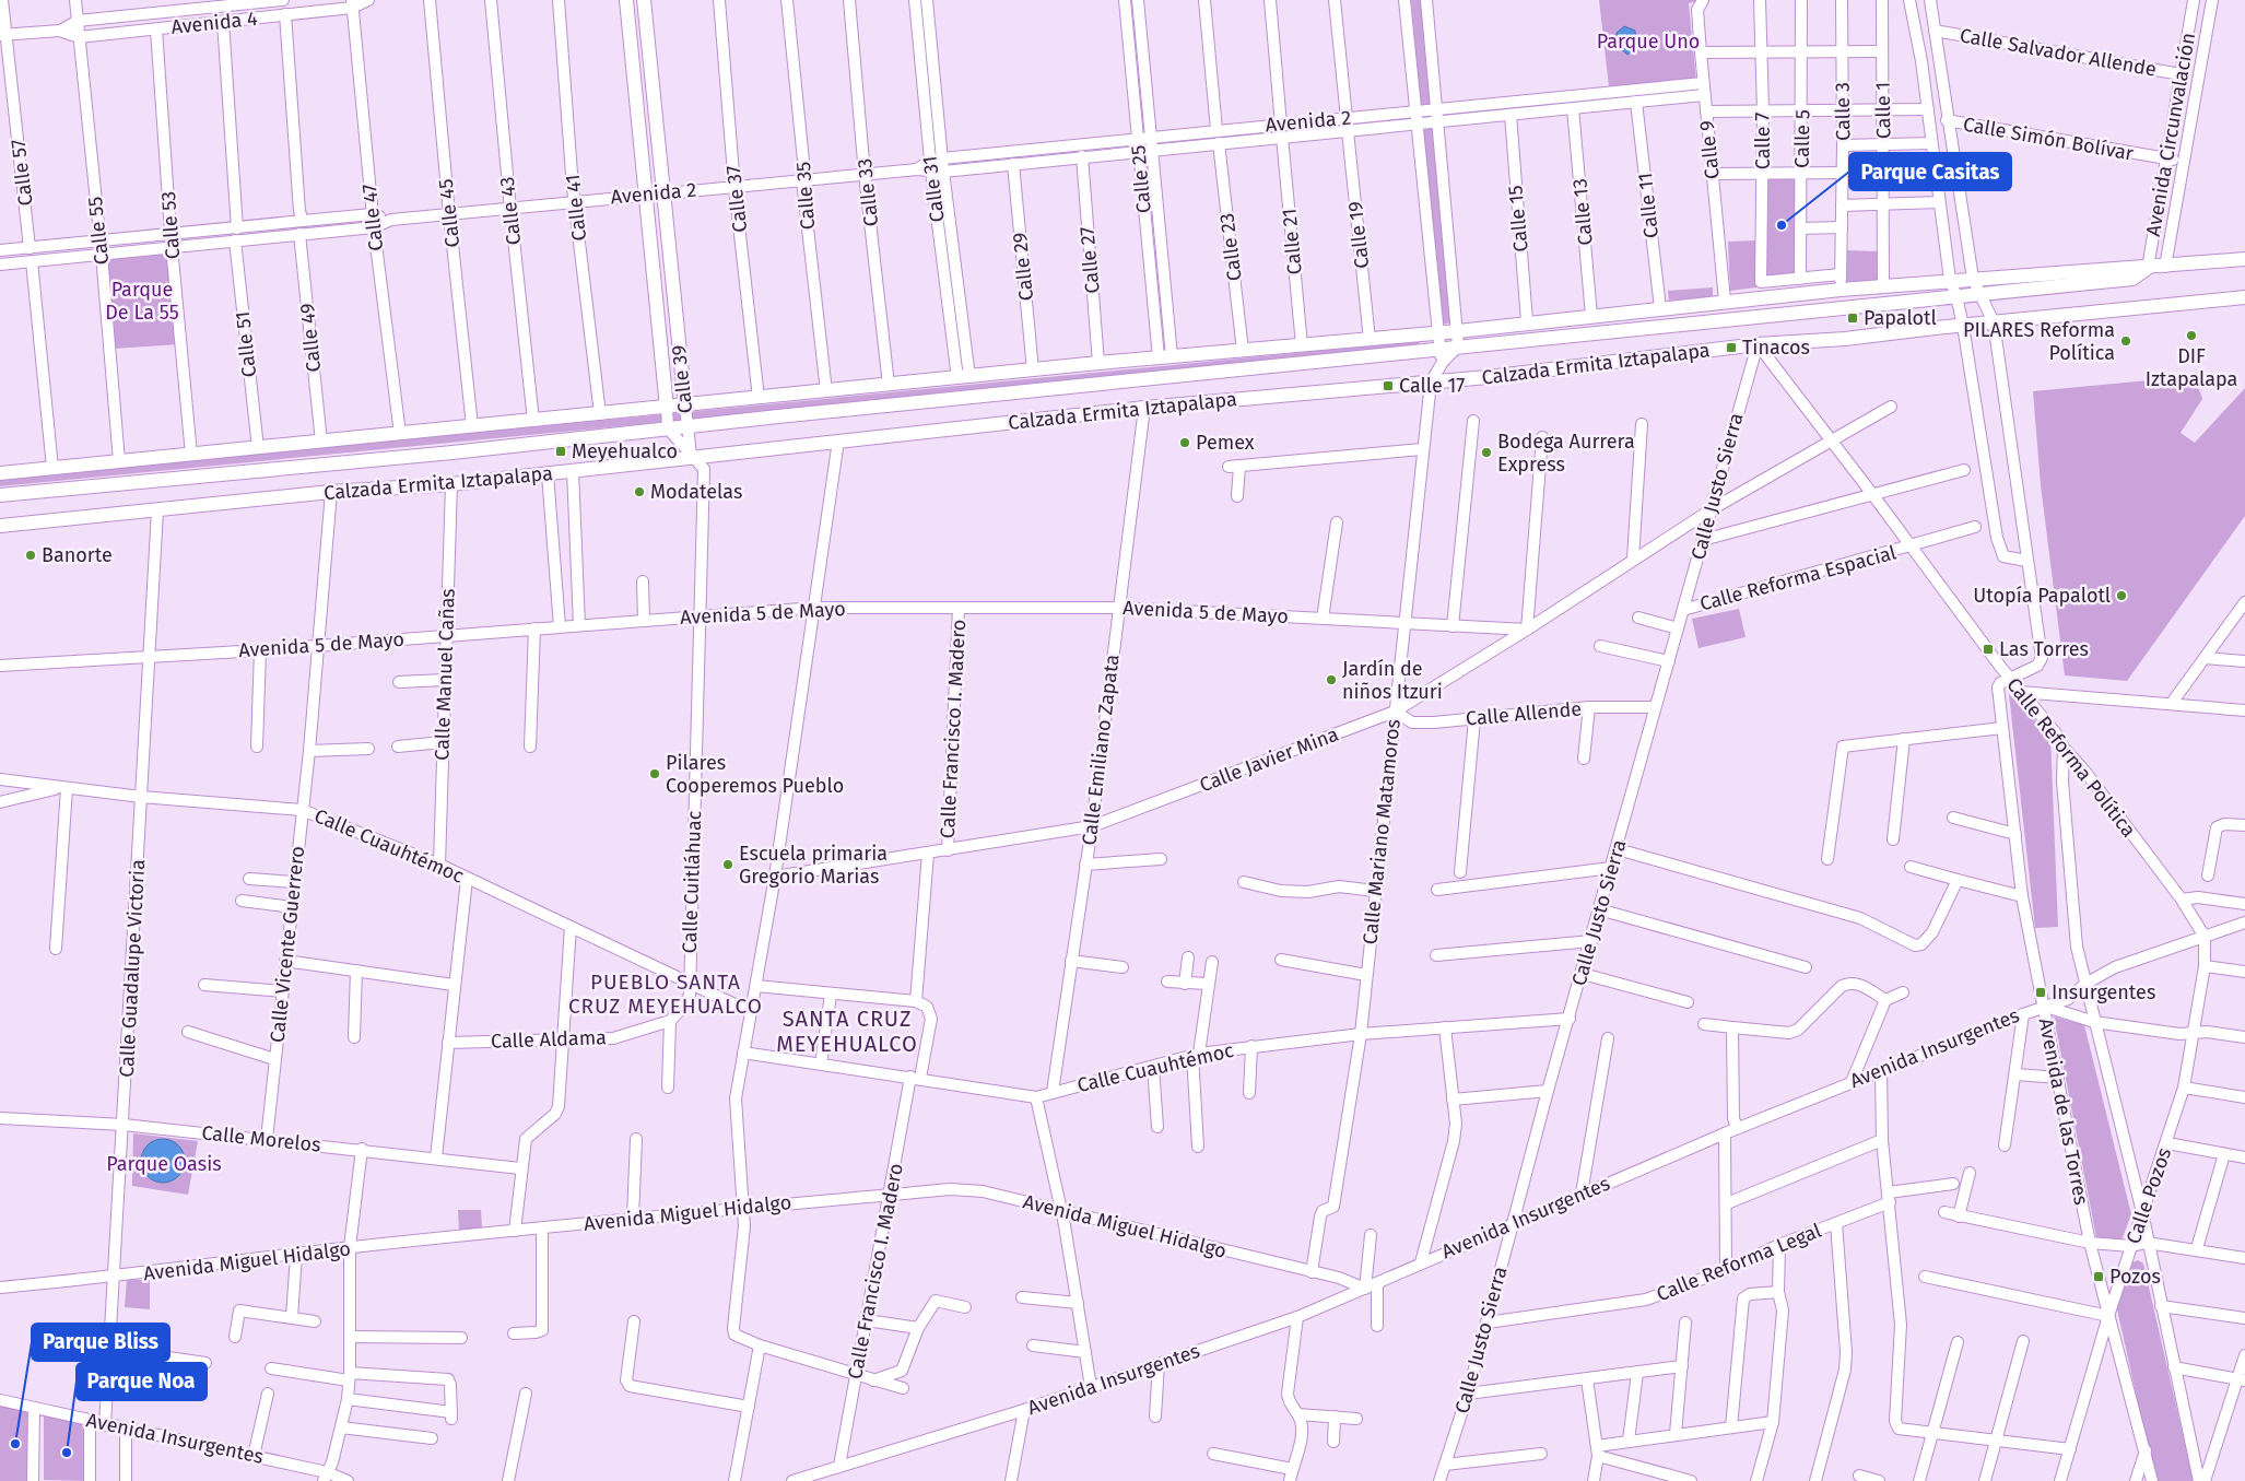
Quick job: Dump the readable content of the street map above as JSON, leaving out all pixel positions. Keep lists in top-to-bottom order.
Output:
{
  "streets": {
    "main road": ["Calzada Ermita Iztapalapa", "Calle 39"],
    "street": [
      "Avenida 4",
      "Calle Salvador Allende",
      "Calle 1",
      "Calle 3",
      "Avenida 2",
      "Avenida Circunvalación",
      "Calle 5",
      "Calle Simón Bolívar",
      "Calle 7",
      "Calle 9",
      "Calle 57",
      "Calle 25",
      "Calle 31",
      "Calle 33",
      "Calle 35",
      "Calle 37",
      "Calle 11",
      "Calle 41",
      "Calle 43",
      "Calle 13",
      "Calle 45",
      "Calle 47",
      "Calle 15",
      "Calle 53",
      "Calle 55",
      "Calle 19",
      "Calle 21",
      "Calle 23",
      "Calle 27",
      "Calle 29",
      "Calle 49",
      "Calle 51",
      "Calle Justo Sierra",
      "Calle Reforma Espacial",
      "Avenida 5 de Mayo",
      "Calle Manuel Cañas",
      "Calle Allende",
      "Calle Francisco I. Madero",
      "Calle Emiliano Zapata",
      "Calle Reforma Política",
      "Calle Javier Mina",
      "Calle Mariano Matamoros",
      "Calle Cuauhtémoc",
      "Calle Cuitláhuac",
      "Calle Vicente Guerrero",
      "Calle Guadalupe Victoria",
      "Calle Aldama",
      "Avenida Insurgentes",
      "Avenida de las Torres",
      "Calle Morelos",
      "Calle Pozos",
      "Avenida Miguel Hidalgo",
      "Calle Reforma Legal"
    ]
  },
  "crossings": [
    ["Avenida 4", "Calle 57"],
    ["Avenida 4", "Calle 47"],
    ["Avenida 4", "Calle 53"],
    ["Avenida 4", "Calle 55"],
    ["Calle Salvador Allende", "Avenida Circunvalación"],
    ["Calle 1", "Calzada Ermita Iztapalapa"],
    ["Calle 3", "Calzada Ermita Iztapalapa"],
    ["Avenida 2", "Calle 9"],
    ["Avenida 2", "Calle 57"],
    ["Avenida 2", "Calle 25"],
    ["Avenida 2", "Calle 31"],
    ["Avenida 2", "Calle 33"],
    ["Avenida 2", "Calle 35"],
    ["Avenida 2", "Calle 37"],
    ["Avenida 2", "Calle 11"],
    ["Avenida 2", "Calle 41"],
    ["Avenida 2", "Calle 43"],
    ["Avenida 2", "Calle 13"],
    ["Avenida 2", "Calle 45"],
    ["Avenida 2", "Calle 47"],
    ["Avenida 2", "Calle 15"],
    ["Avenida 2", "Calle 53"],
    ["Avenida 2", "Calle 55"],
    ["Avenida 2", "Calle 19"],
    ["Avenida 2", "Calle 21"],
    ["Avenida 2", "Calle 23"],
    ["Avenida 2", "Calle 27"],
    ["Avenida 2", "Calle 29"],
    ["Avenida 2", "Calle 49"],
    ["Avenida 2", "Calle 51"],
    ["Avenida 2", "Calle 39"],
    ["Avenida Circunvalación", "Calle Simón Bolívar"],
    ["Avenida Circunvalación", "Calzada Ermita Iztapalapa"],
    ["Calle 5", "Calle 7"],
    ["Calle 9", "Calzada Ermita Iztapalapa"],
    ["Calle 25", "Calzada Ermita Iztapalapa"],
    ["Calle 31", "Calzada Ermita Iztapalapa"],
    ["Calle 33", "Calzada Ermita Iztapalapa"],
    ["Calle 35", "Calzada Ermita Iztapalapa"],
    ["Calle 37", "Calzada Ermita Iztapalapa"],
    ["Calle 11", "Calzada Ermita Iztapalapa"],
    ["Calle 41", "Calzada Ermita Iztapalapa"],
    ["Calle 43", "Calzada Ermita Iztapalapa"],
    ["Calle 13", "Calzada Ermita Iztapalapa"],
    ["Calle 45", "Calzada Ermita Iztapalapa"],
    ["Calle 47", "Calzada Ermita Iztapalapa"],
    ["Calle 15", "Calzada Ermita Iztapalapa"],
    ["Calle 53", "Calzada Ermita Iztapalapa"],
    ["Calle 55", "Calzada Ermita Iztapalapa"],
    ["Calle 19", "Calzada Ermita Iztapalapa"],
    ["Calle 21", "Calzada Ermita Iztapalapa"],
    ["Calle 23", "Calzada Ermita Iztapalapa"],
    ["Calle 27", "Calzada Ermita Iztapalapa"],
    ["Calle 29", "Calzada Ermita Iztapalapa"],
    ["Calle 49", "Calzada Ermita Iztapalapa"],
    ["Calle 51", "Calzada Ermita Iztapalapa"],
    ["Calzada Ermita Iztapalapa", "Calle 39"],
    ["Calzada Ermita Iztapalapa", "Calle Justo Sierra"],
    ["Calzada Ermita Iztapalapa", "Calle Manuel Cañas"],
    ["Calzada Ermita Iztapalapa", "Calle Emiliano Zapata"],
    ["Calzada Ermita Iztapalapa", "Calle Reforma Política"],
    ["Calzada Ermita Iztapalapa", "Calle Mariano Matamoros"],
    ["Calzada Ermita Iztapalapa", "Calle Cuitláhuac"],
    ["Calzada Ermita Iztapalapa", "Calle Vicente Guerrero"],
    ["Calzada Ermita Iztapalapa", "Calle Guadalupe Victoria"],
    ["Calle 39", "Calle Cuitláhuac"],
    ["Calle Justo Sierra", "Calle Reforma Espacial"],
    ["Calle Justo Sierra", "Calle Allende"],
    ["Calle Justo Sierra", "Calle Reforma Política"],
    ["Calle Justo Sierra", "Calle Javier Mina"],
    ["Calle Justo Sierra", "Calle Cuauhtémoc"],
    ["Calle Justo Sierra", "Avenida Insurgentes"],
    ["Calle Justo Sierra", "Calle Reforma Legal"],
    ["Calle Reforma Espacial", "Calle Reforma Política"],
    ["Avenida 5 de Mayo", "Calle Manuel Cañas"],
    ["Avenida 5 de Mayo", "Calle Francisco I. Madero"],
    ["Avenida 5 de Mayo", "Calle Emiliano Zapata"],
    ["Avenida 5 de Mayo", "Calle Javier Mina"],
    ["Avenida 5 de Mayo", "Calle Mariano Matamoros"],
    ["Avenida 5 de Mayo", "Calle Cuitláhuac"],
    ["Avenida 5 de Mayo", "Calle Vicente Guerrero"],
    ["Avenida 5 de Mayo", "Calle Guadalupe Victoria"],
    ["Calle Manuel Cañas", "Calle Cuauhtémoc"],
    ["Calle Allende", "Calle Javier Mina"],
    ["Calle Allende", "Calle Mariano Matamoros"],
    ["Calle Francisco I. Madero", "Calle Javier Mina"],
    ["Calle Francisco I. Madero", "Calle Cuauhtémoc"],
    ["Calle Francisco I. Madero", "Avenida Insurgentes"],
    ["Calle Francisco I. Madero", "Avenida Miguel Hidalgo"],
    ["Calle Emiliano Zapata", "Calle Javier Mina"],
    ["Calle Emiliano Zapata", "Calle Cuauhtémoc"],
    ["Calle Reforma Política", "Calle Javier Mina"],
    ["Calle Reforma Política", "Avenida Insurgentes"],
    ["Calle Reforma Política", "Avenida de las Torres"],
    ["Calle Reforma Política", "Calle Pozos"],
    ["Calle Javier Mina", "Calle Mariano Matamoros"],
    ["Calle Mariano Matamoros", "Calle Cuauhtémoc"],
    ["Calle Mariano Matamoros", "Avenida Miguel Hidalgo"],
    ["Calle Cuauhtémoc", "Calle Cuitláhuac"],
    ["Calle Cuauhtémoc", "Calle Vicente Guerrero"],
    ["Calle Cuauhtémoc", "Calle Guadalupe Victoria"],
    ["Calle Vicente Guerrero", "Calle Morelos"],
    ["Calle Guadalupe Victoria", "Avenida Insurgentes"],
    ["Calle Guadalupe Victoria", "Calle Morelos"],
    ["Calle Guadalupe Victoria", "Avenida Miguel Hidalgo"],
    ["Avenida Insurgentes", "Avenida de las Torres"],
    ["Avenida Insurgentes", "Calle Pozos"],
    ["Avenida Insurgentes", "Avenida Miguel Hidalgo"],
    ["Avenida de las Torres", "Calle Pozos"]
  ],
  "districts": ["PUEBLO SANTA CRUZ MEYEHUALCO", "SANTA CRUZ MEYEHUALCO"],
  "parks": ["Parque Uno", "Parque De La 55", "Parque Oasis"],
  "places": {
    "other": [
      "Parque Casitas",
      "DIF Iztapalapa",
      "PILARES Reforma Política",
      "Pemex",
      "Bodega Aurrera Express",
      "Modatelas",
      "Banorte",
      "Utopía Papalotl",
      "Jardín de niños Itzuri",
      "Pilares Cooperemos Pueblo",
      "Escuela primaria Gregorio Marias",
      "Parque Bliss",
      "Parque Noa"
    ],
    "transit": [
      "Papalotl",
      "Tinacos",
      "Calle 17",
      "Meyehualco",
      "Las Torres",
      "Insurgentes",
      "Pozos"
    ]
  }
}
